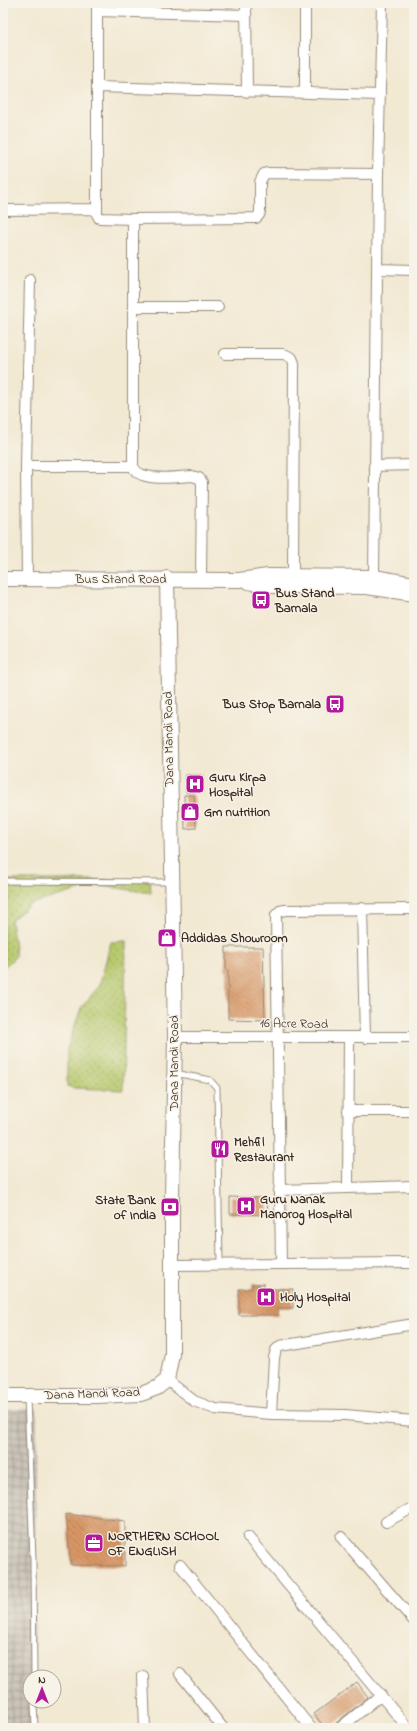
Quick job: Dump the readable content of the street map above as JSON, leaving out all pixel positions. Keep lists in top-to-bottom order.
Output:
{
  "streets": {
    "street": ["Bus Stand Road", "Dana Mandi Road", "16 Acre Road"]
  },
  "crossings": [
    ["Bus Stand Road", "Dana Mandi Road"],
    ["Dana Mandi Road", "16 Acre Road"]
  ],
  "places": {
    "bus stop": ["Bus Stand Barnala", "Bus Stop Barnala"],
    "hospital": ["Guru Kirpa Hospital", "Guru Nanak Manorog Hospital", "Holy Hospital"],
    "shop": ["Gm nutrition", "Addidas Showroom"],
    "restaurant": ["Mehfil Restaurant"],
    "bank": ["State Bank of India"],
    "office": ["NORTHERN SCHOOL OF ENGLISH"]
  },
  "north": "top"
}
